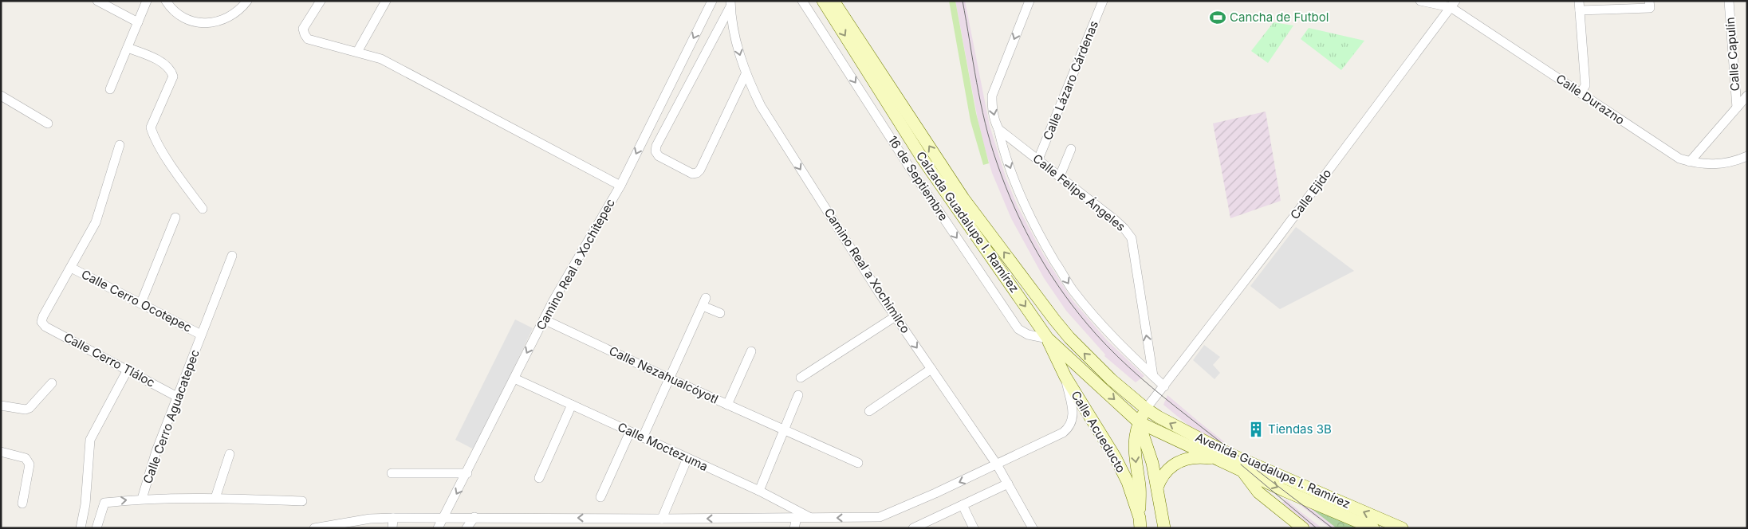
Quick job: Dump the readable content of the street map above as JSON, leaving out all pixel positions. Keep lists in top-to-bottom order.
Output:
{
  "streets": {
    "main road": ["Calzada Guadalupe I. Ramírez", "Calle Acueducto", "Avenida Guadalupe I. Ramírez"],
    "street": [
      "Calle Capulín",
      "Calle Lázaro Cárdenas",
      "Calle Durazno",
      "16 de Septiembre",
      "Calle Felipe Ángeles",
      "Calle Ejido",
      "Camino Real a Xochitepec",
      "Camino Real a Xochimilco",
      "Calle Cerro Ocotepec",
      "Calle Cerro Tláloc",
      "Calle Nezahualcóyotl",
      "Calle Cerro Aguacatepec",
      "Calle Moctezuma"
    ]
  },
  "crossings": [
    ["Calle Lázaro Cárdenas", "Calle Felipe Ángeles"],
    ["Calle Durazno", "Calle Ejido"],
    ["16 de Septiembre", "Calzada Guadalupe I. Ramírez"],
    ["16 de Septiembre", "Calle Acueducto"],
    ["Calle Ejido", "Calzada Guadalupe I. Ramírez"],
    ["Calle Ejido", "Avenida Guadalupe I. Ramírez"],
    ["Calzada Guadalupe I. Ramírez", "Calle Acueducto"],
    ["Calzada Guadalupe I. Ramírez", "Avenida Guadalupe I. Ramírez"],
    ["Camino Real a Xochitepec", "Calle Nezahualcóyotl"],
    ["Camino Real a Xochitepec", "Calle Moctezuma"],
    ["Calle Cerro Ocotepec", "Calle Cerro Tláloc"],
    ["Calle Cerro Ocotepec", "Calle Cerro Aguacatepec"],
    ["Calle Cerro Tláloc", "Calle Cerro Aguacatepec"]
  ],
  "one_way": ["16 de Septiembre", "Camino Real a Xochitepec", "Camino Real a Xochimilco"],
  "places": {
    "sports": ["Cancha de Futbol"],
    "building": ["Tiendas 3B"]
  }
}
